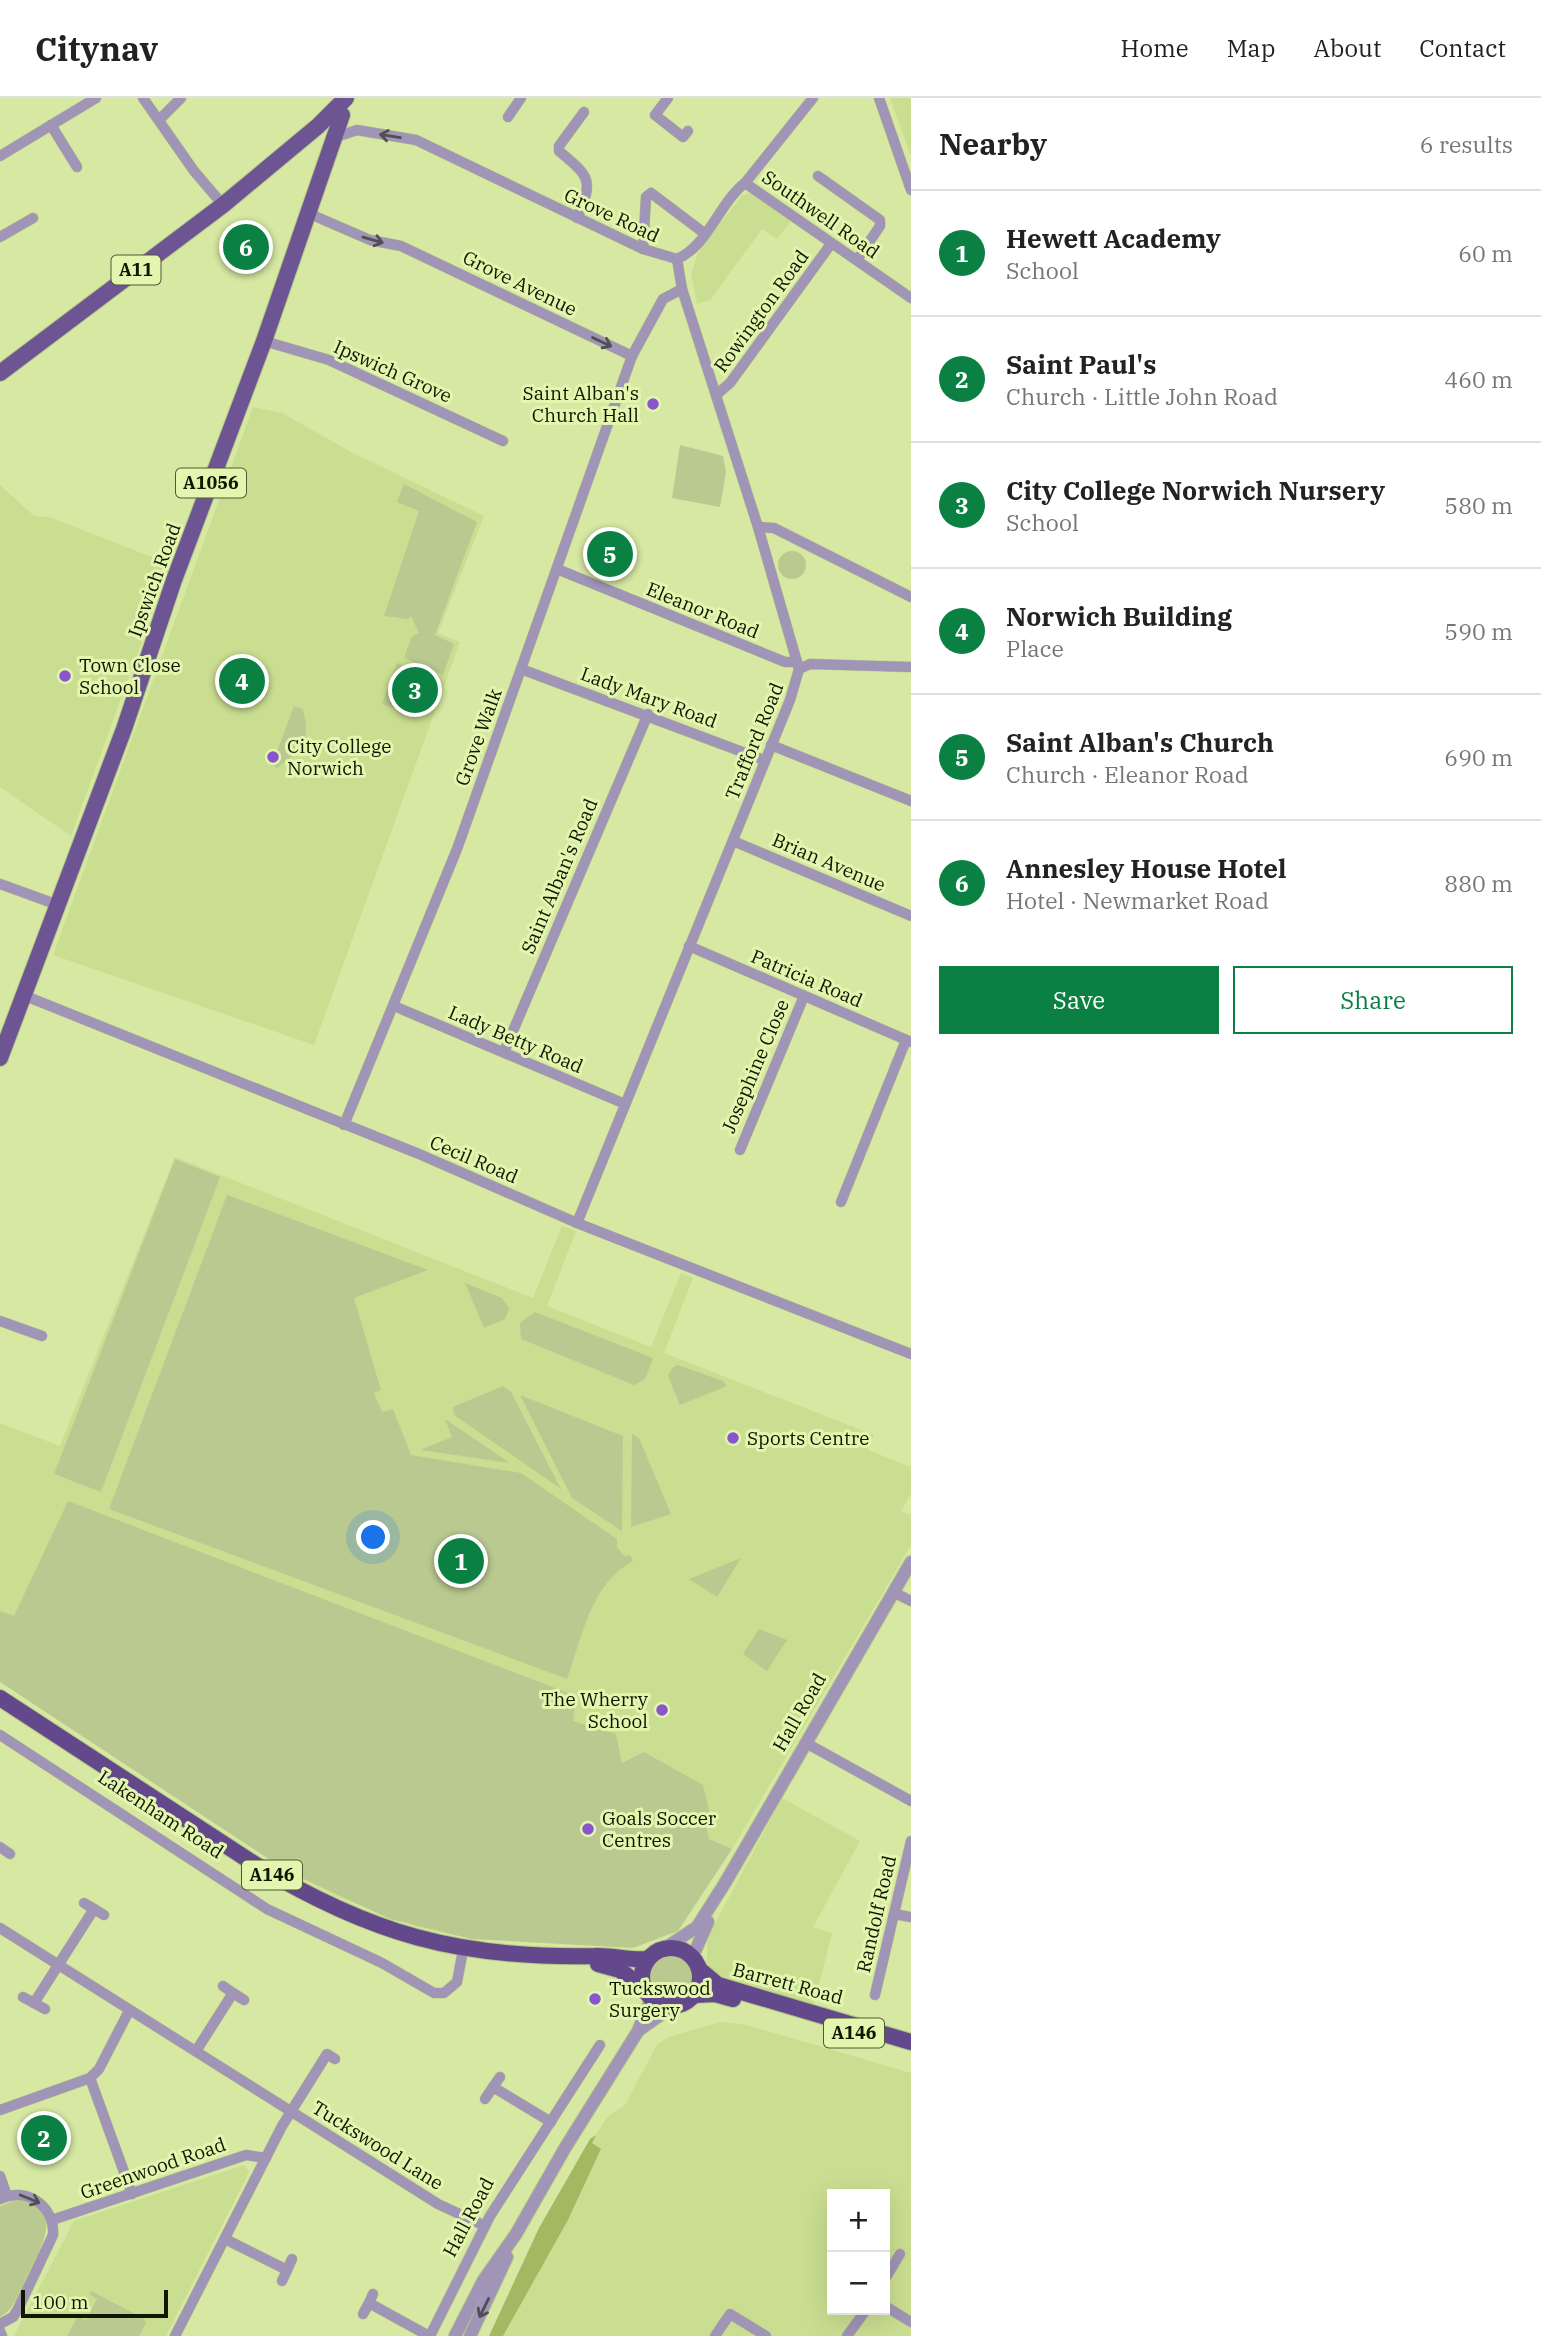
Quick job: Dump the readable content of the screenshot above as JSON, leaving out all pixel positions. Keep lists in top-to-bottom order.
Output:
{
  "streets": {
    "highway": [
      "Hall Road",
      "Lakenham Road",
      "A146",
      "Barrett Road"
    ],
    "main road": ["A11", "A1056", "Ipswich Road"],
    "street": [
      "Southwell Road",
      "Grove Road",
      "Grove Avenue",
      "Rowington Road",
      "Ipswich Grove",
      "Eleanor Road",
      "Lady Mary Road",
      "Grove Walk",
      "Trafford Road",
      "Brian Avenue",
      "Saint Alban's Road",
      "Patricia Road",
      "Lady Betty Road",
      "Josephine Close",
      "Cecil Road",
      "Randolf Road",
      "Tuckswood Lane",
      "Greenwood Road"
    ]
  },
  "crossings": [
    ["Southwell Road", "Grove Road"],
    ["Southwell Road", "Rowington Road"],
    ["Grove Road", "Ipswich Road"],
    ["Grove Road", "Trafford Road"],
    ["A11", "A1056"],
    ["A11", "Ipswich Road"],
    ["Grove Avenue", "Ipswich Road"],
    ["Grove Avenue", "Grove Walk"],
    ["Rowington Road", "Trafford Road"],
    ["Ipswich Grove", "Ipswich Road"],
    ["A1056", "Ipswich Road"],
    ["Ipswich Road", "Cecil Road"],
    ["Eleanor Road", "Grove Walk"],
    ["Eleanor Road", "Trafford Road"],
    ["Lady Mary Road", "Grove Walk"],
    ["Lady Mary Road", "Trafford Road"],
    ["Lady Mary Road", "Saint Alban's Road"],
    ["Grove Walk", "Lady Betty Road"],
    ["Grove Walk", "Cecil Road"],
    ["Trafford Road", "Brian Avenue"],
    ["Trafford Road", "Patricia Road"],
    ["Trafford Road", "Lady Betty Road"],
    ["Trafford Road", "Cecil Road"],
    ["Saint Alban's Road", "Lady Betty Road"],
    ["Patricia Road", "Josephine Close"],
    ["Hall Road", "Lakenham Road"],
    ["Hall Road", "A146"],
    ["Hall Road", "Barrett Road"],
    ["Hall Road", "Tuckswood Lane"],
    ["Lakenham Road", "A146"],
    ["Lakenham Road", "Barrett Road"],
    ["A146", "Barrett Road"]
  ],
  "one_way": ["Grove Road", "Grove Avenue"],
  "places": [
    "Saint Alban's Church Hall",
    "Town Close School",
    "City College Norwich",
    "Sports Centre",
    "The Wherry School",
    "Goals Soccer Centres",
    "Tuckswood Surgery"
  ],
  "scale_bar": "100 m",
  "page": {
    "header": "Citynav",
    "nav": [
      "Home",
      "Map",
      "About",
      "Contact"
    ],
    "heading": ["Nearby", "6 results"],
    "list": [
      {
        "mark": "1",
        "name": "Hewett Academy",
        "note": "School",
        "value": "60 m"
      },
      {
        "mark": "2",
        "name": "Saint Paul's",
        "note": "Church · Little John Road",
        "value": "460 m"
      },
      {
        "mark": "3",
        "name": "City College Norwich Nursery",
        "note": "School",
        "value": "580 m"
      },
      {
        "mark": "4",
        "name": "Norwich Building",
        "note": "Place",
        "value": "590 m"
      },
      {
        "mark": "5",
        "name": "Saint Alban's Church",
        "note": "Church · Eleanor Road",
        "value": "690 m"
      },
      {
        "mark": "6",
        "name": "Annesley House Hotel",
        "note": "Hotel · Newmarket Road",
        "value": "880 m"
      }
    ],
    "pins": [
      "6",
      "5",
      "4",
      "3",
      "1",
      "2"
    ],
    "buttons": ["Save", "Share"],
    "map_buttons": ["+", "−"],
    "scale": "100 m"
  }
}
